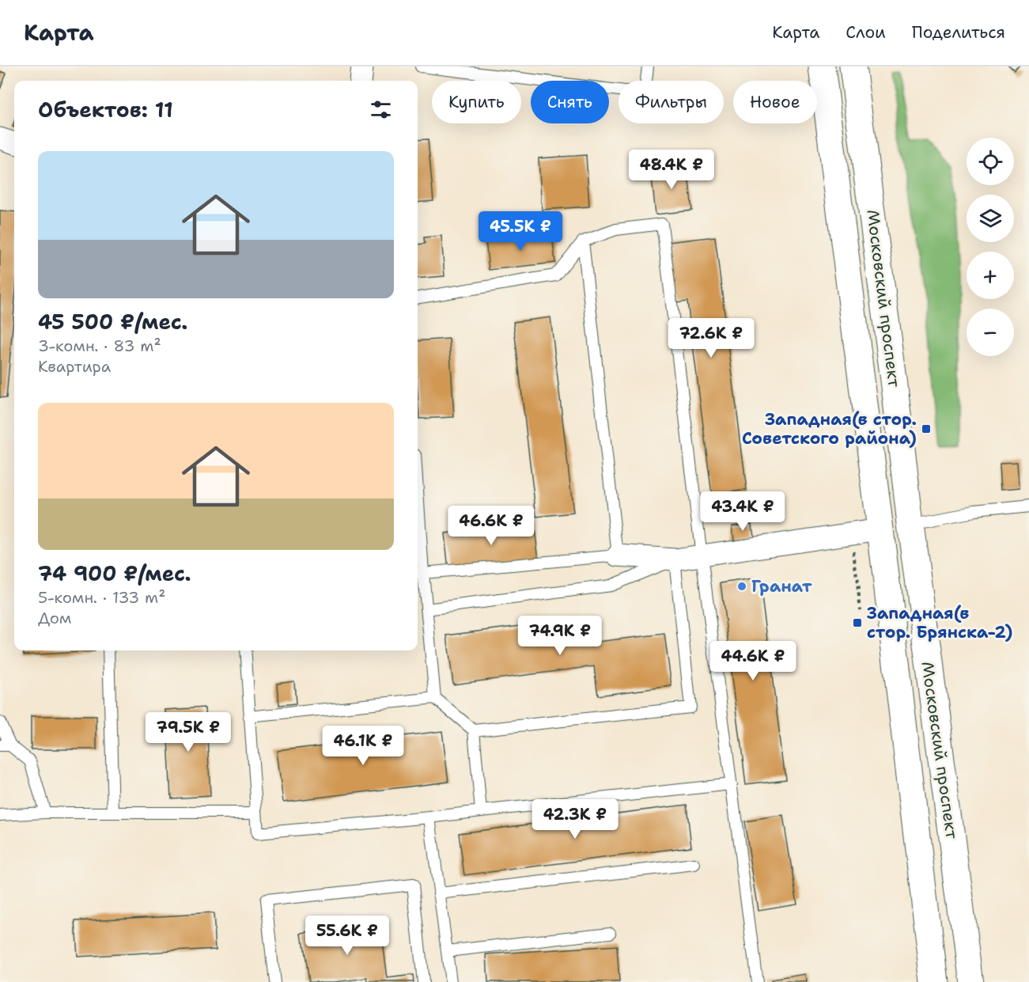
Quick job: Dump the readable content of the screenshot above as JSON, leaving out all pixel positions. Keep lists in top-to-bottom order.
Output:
{
  "streets": {
    "main road": ["Московский проспект"]
  },
  "places": {
    "transit": ["Западная(в стор. Советского района)", "Западная(в стор. Брянска-2)"],
    "other": ["Гранат"]
  },
  "page": {
    "header": "Карта",
    "nav": ["Карта", "Слои", "Поделиться"],
    "chip": [
      "Купить",
      "Снять",
      "Фильтры",
      "Новое"
    ],
    "heading": "Объектов: 11",
    "map_buttons": ["+", "−"],
    "list": [
      {
        "name": "45 500 ₽/мес.",
        "note": "3-комн. · 83 m² · Квартира"
      },
      {
        "name": "74 900 ₽/мес.",
        "note": "5-комн. · 133 m² · Дом"
      }
    ],
    "price": [
      "48.4K ₽",
      "45.5K ₽",
      "72.6K ₽",
      "43.4K ₽",
      "46.6K ₽",
      "74.9K ₽",
      "44.6K ₽",
      "79.5K ₽",
      "46.1K ₽",
      "42.3K ₽",
      "55.6K ₽"
    ]
  }
}
